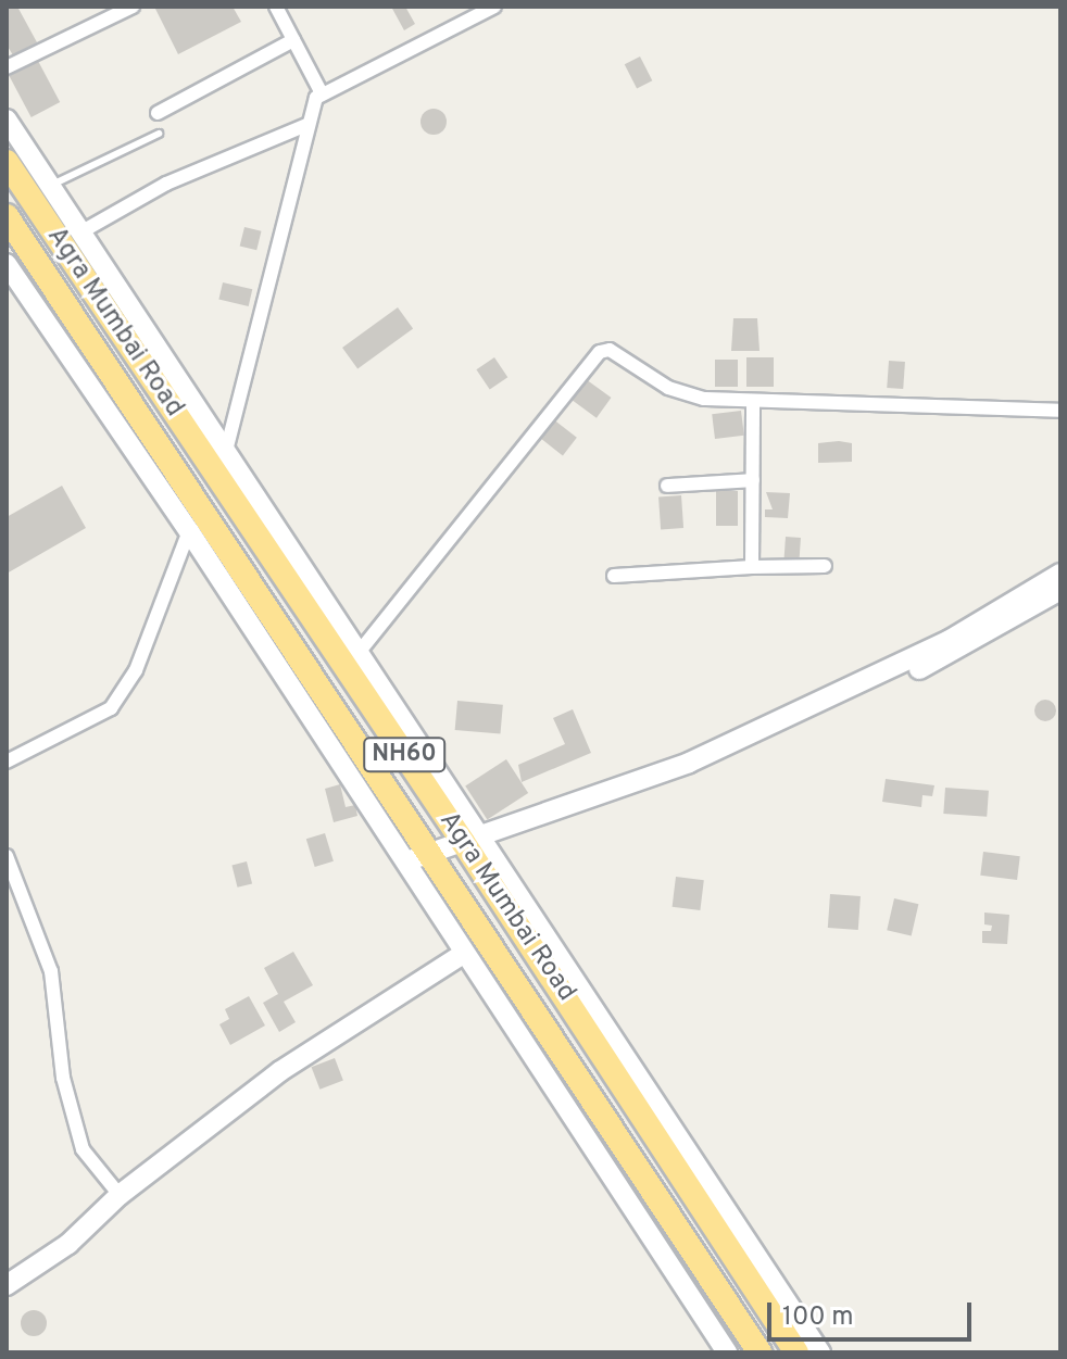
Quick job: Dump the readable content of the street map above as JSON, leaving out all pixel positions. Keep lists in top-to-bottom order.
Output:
{
  "streets": {
    "highway": ["Agra Mumbai Road", "NH60"]
  },
  "scale_bar": "100 m"
}
